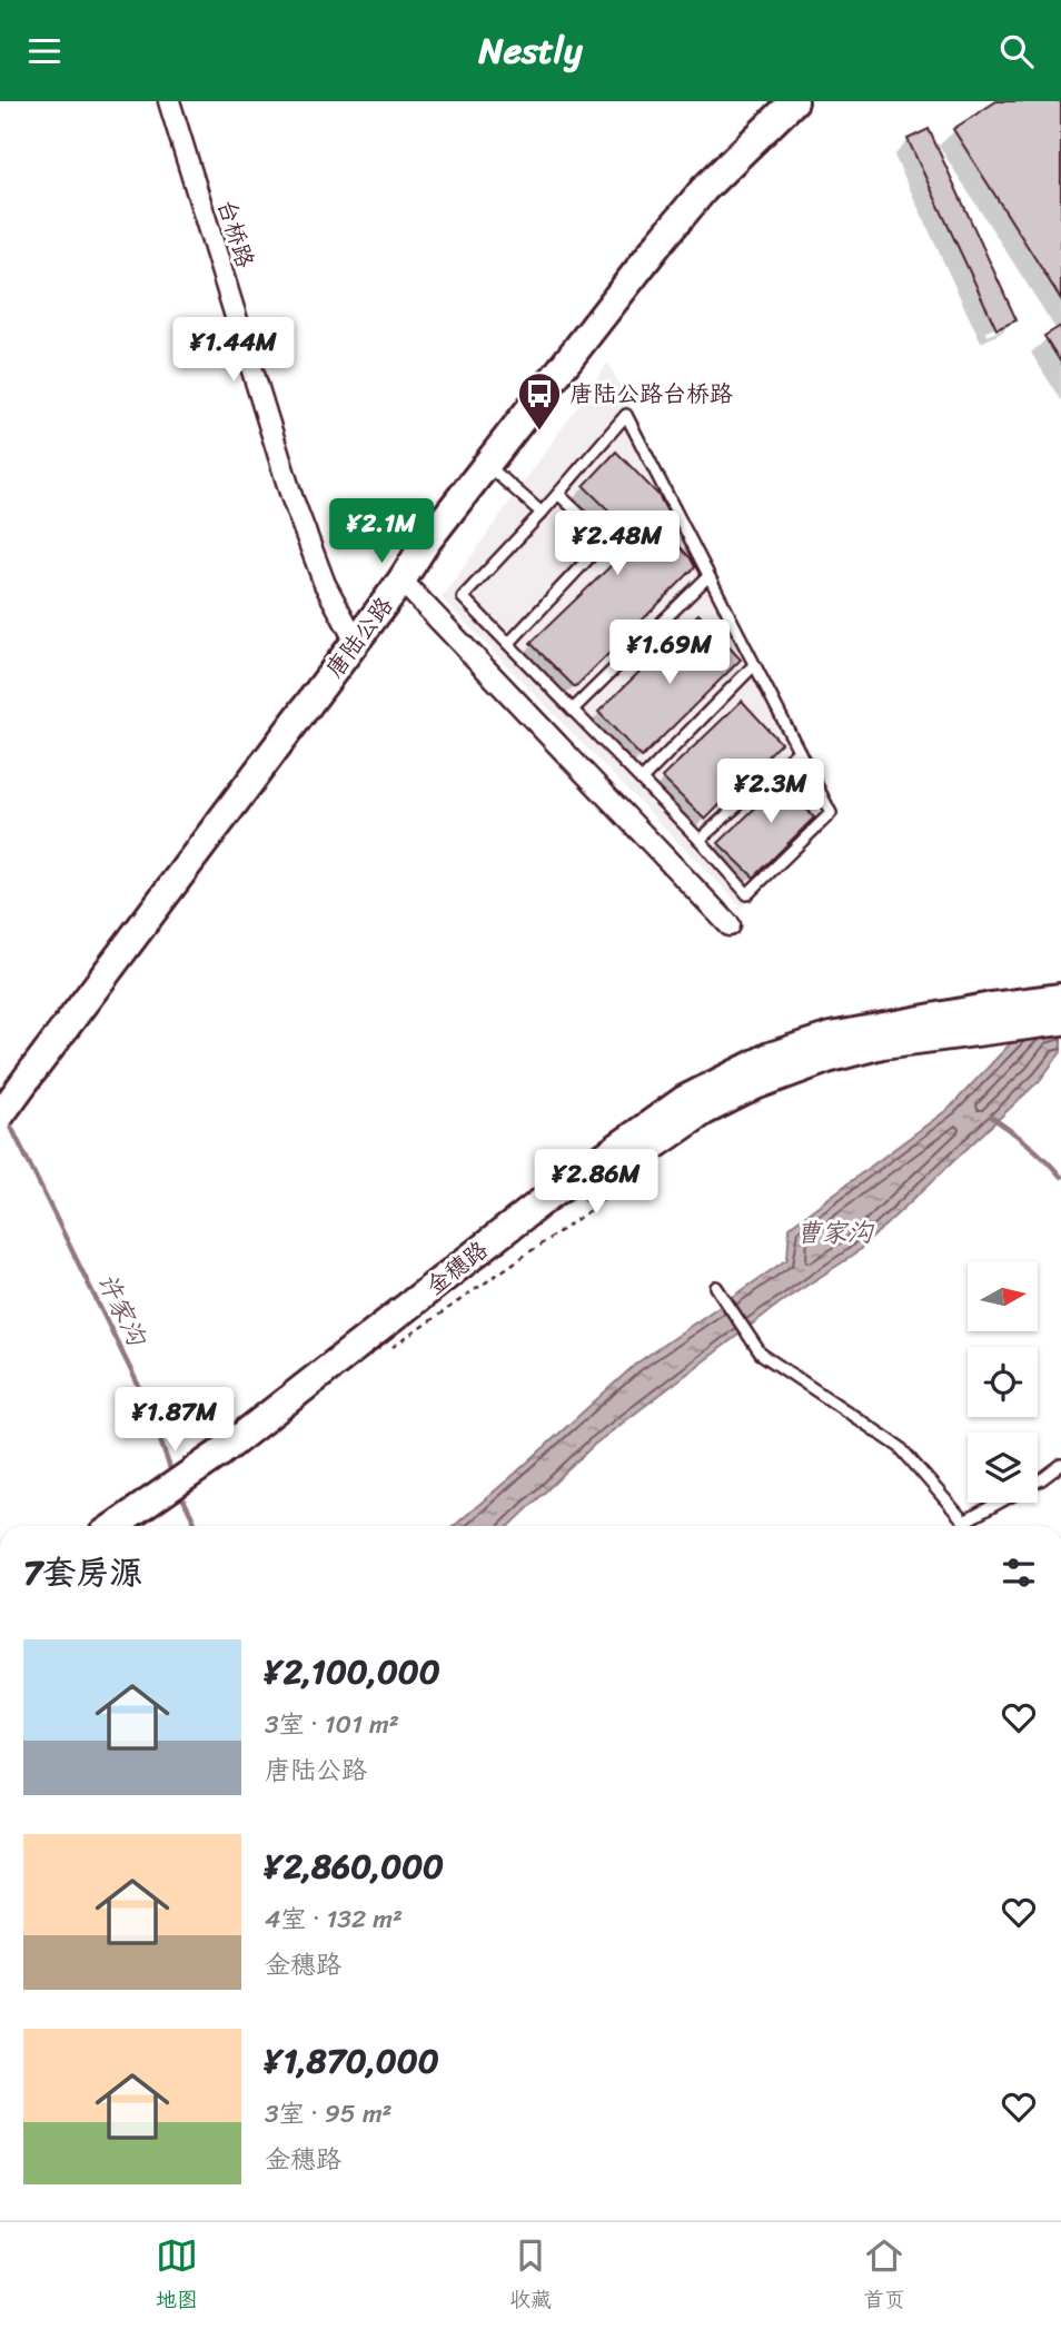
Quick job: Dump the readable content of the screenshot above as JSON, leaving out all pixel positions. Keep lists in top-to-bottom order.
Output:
{
  "streets": {
    "main road": ["唐陆公路", "金穗路"],
    "street": ["台桥路"]
  },
  "crossings": [
    ["台桥路", "唐陆公路"]
  ],
  "water": ["曹家沟", "许家沟"],
  "places": {
    "bus stop": ["唐陆公路台桥路"]
  },
  "north": "right",
  "page": {
    "header": "Nestly",
    "price": [
      "¥1.44M",
      "¥2.1M",
      "¥2.48M",
      "¥1.69M",
      "¥2.3M",
      "¥2.86M",
      "¥1.87M"
    ],
    "heading": "7套房源",
    "list": [
      {
        "name": "¥2,100,000",
        "note": "3室 · 101 m² · 唐陆公路"
      },
      {
        "name": "¥2,860,000",
        "note": "4室 · 132 m² · 金穗路"
      },
      {
        "name": "¥1,870,000",
        "note": "3室 · 95 m² · 金穗路"
      }
    ],
    "tabs": ["地图", "收藏", "首页"]
  }
}
